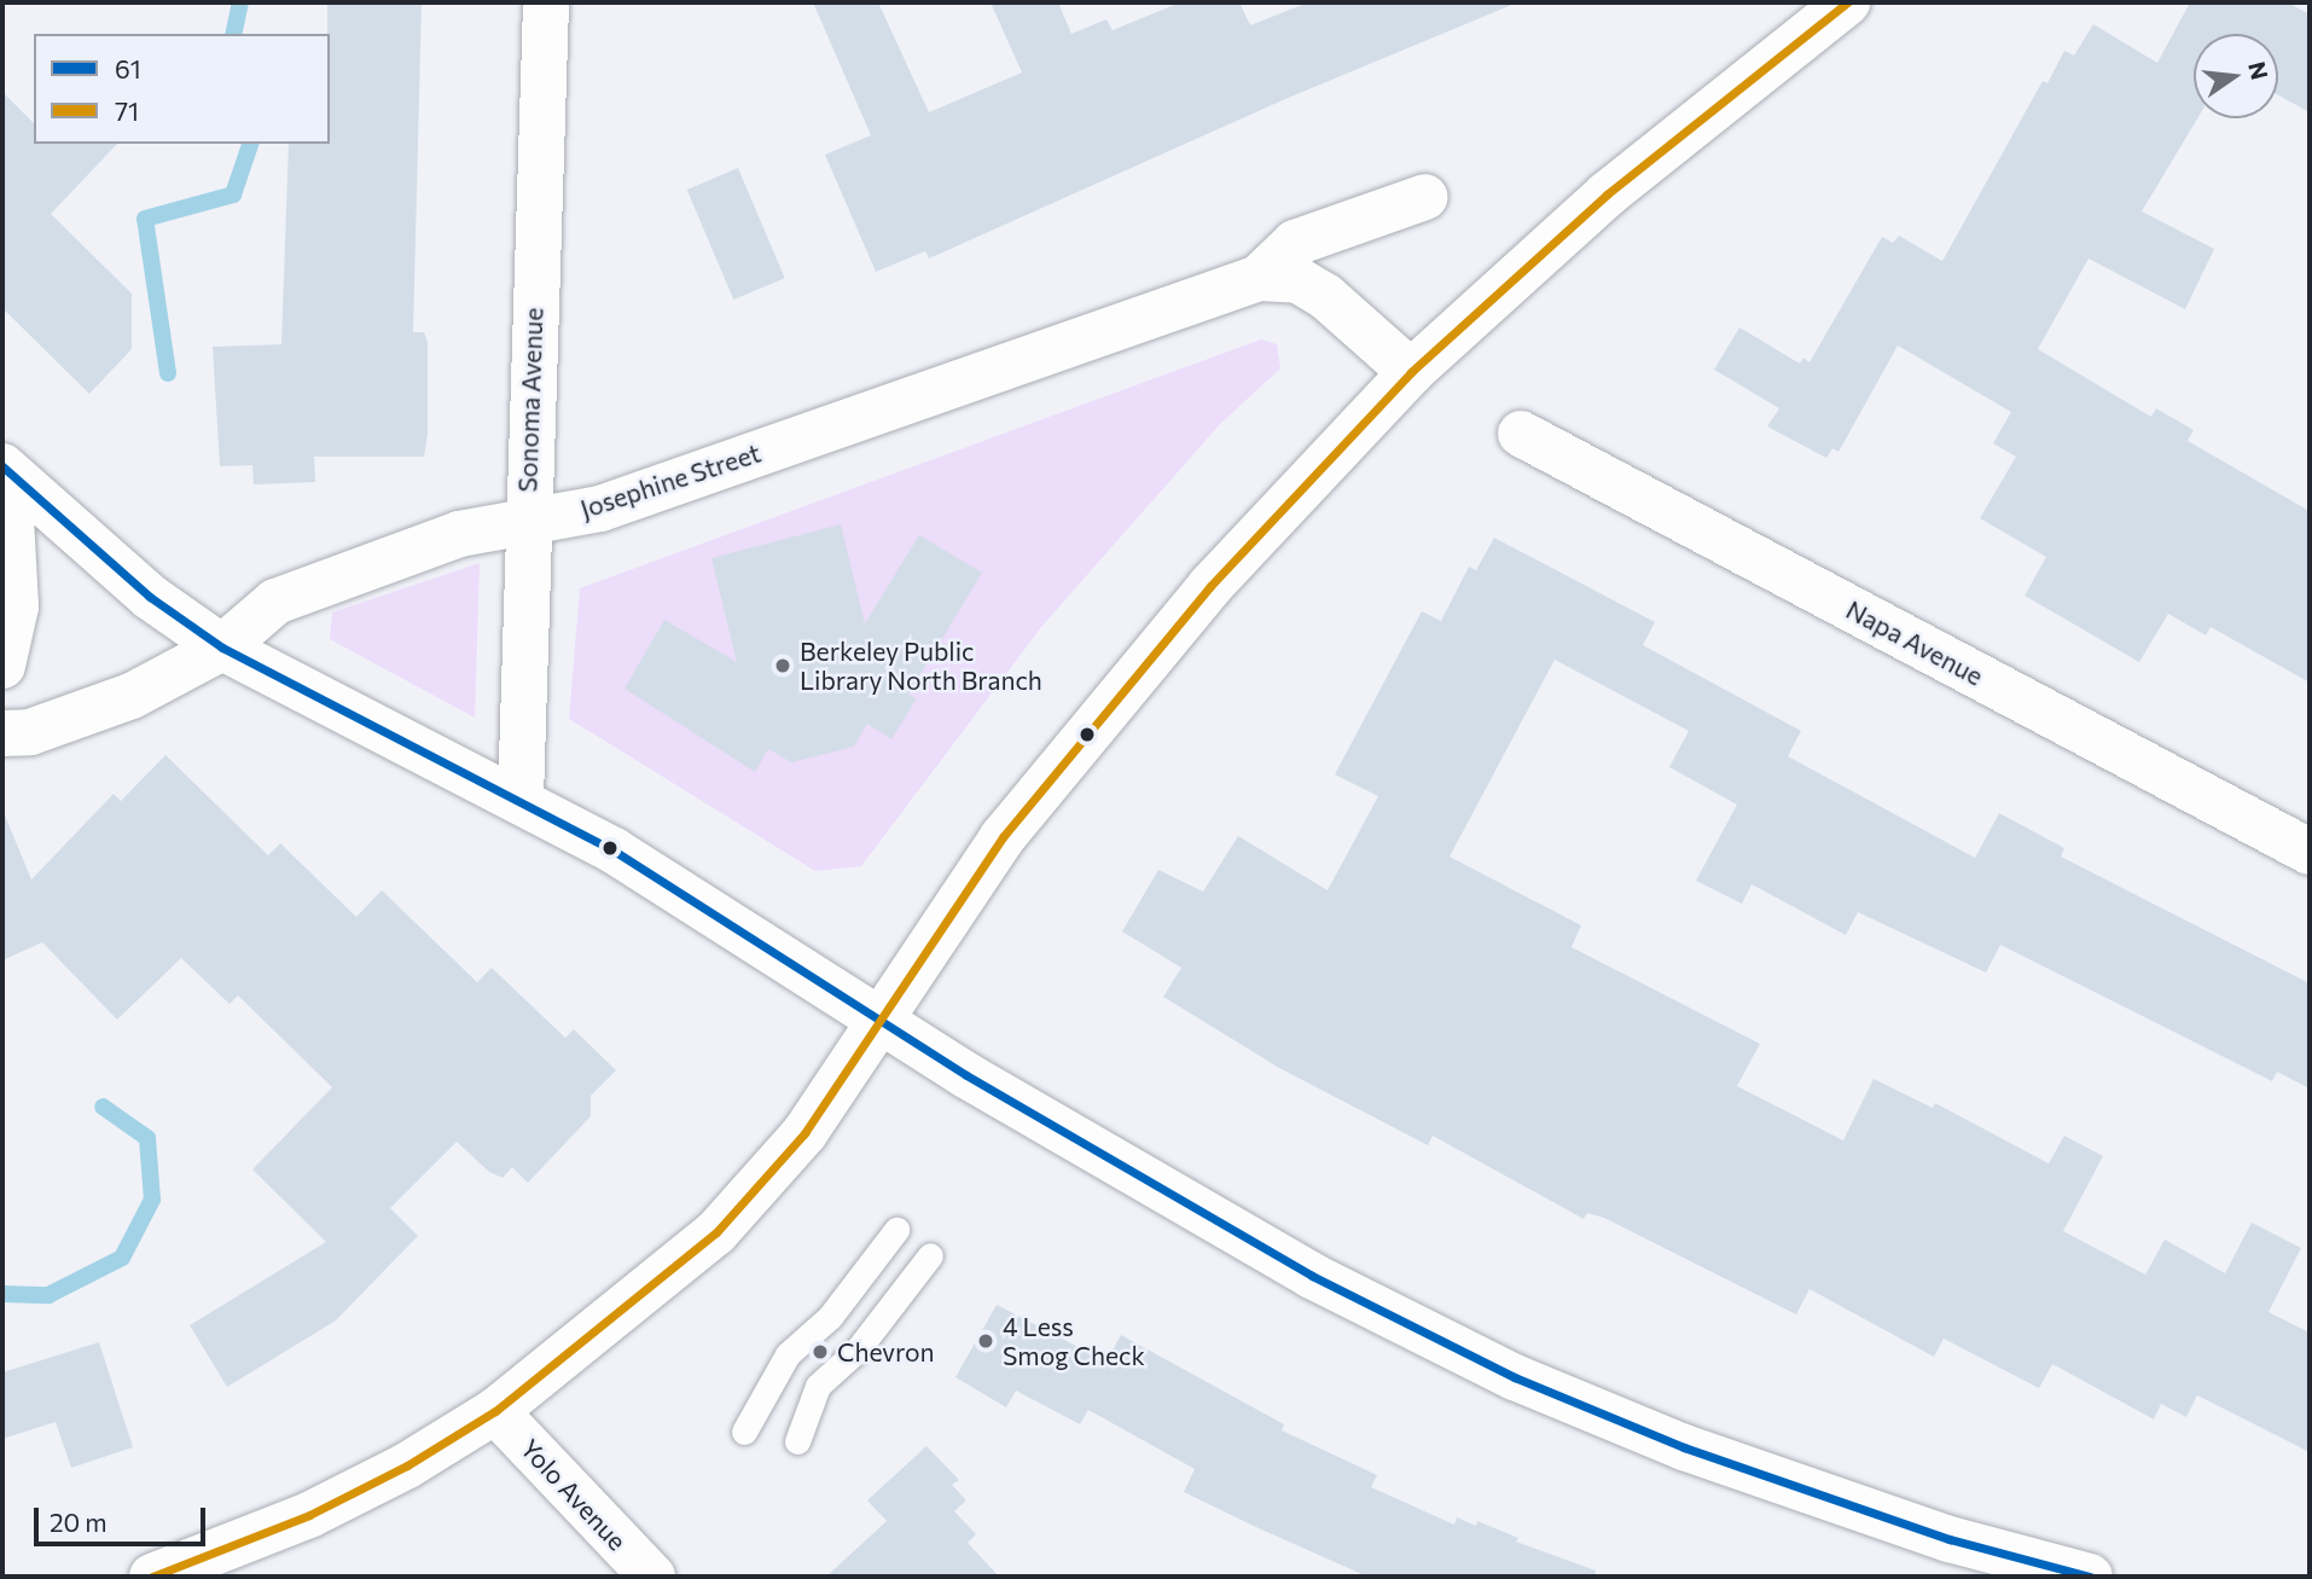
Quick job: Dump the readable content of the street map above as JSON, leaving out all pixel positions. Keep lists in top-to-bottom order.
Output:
{
  "streets": {
    "street": [
      "Sonoma Avenue",
      "Josephine Street",
      "Napa Avenue",
      "Yolo Avenue"
    ]
  },
  "crossings": [
    ["Sonoma Avenue", "Josephine Street"]
  ],
  "places": ["Berkeley Public Library North Branch", "4 Less Smog Check", "Chevron"],
  "lines": ["transit line 71", "transit line 61"],
  "legend": ["61", "71"],
  "scale_bar": "20 m",
  "north": "right"
}
